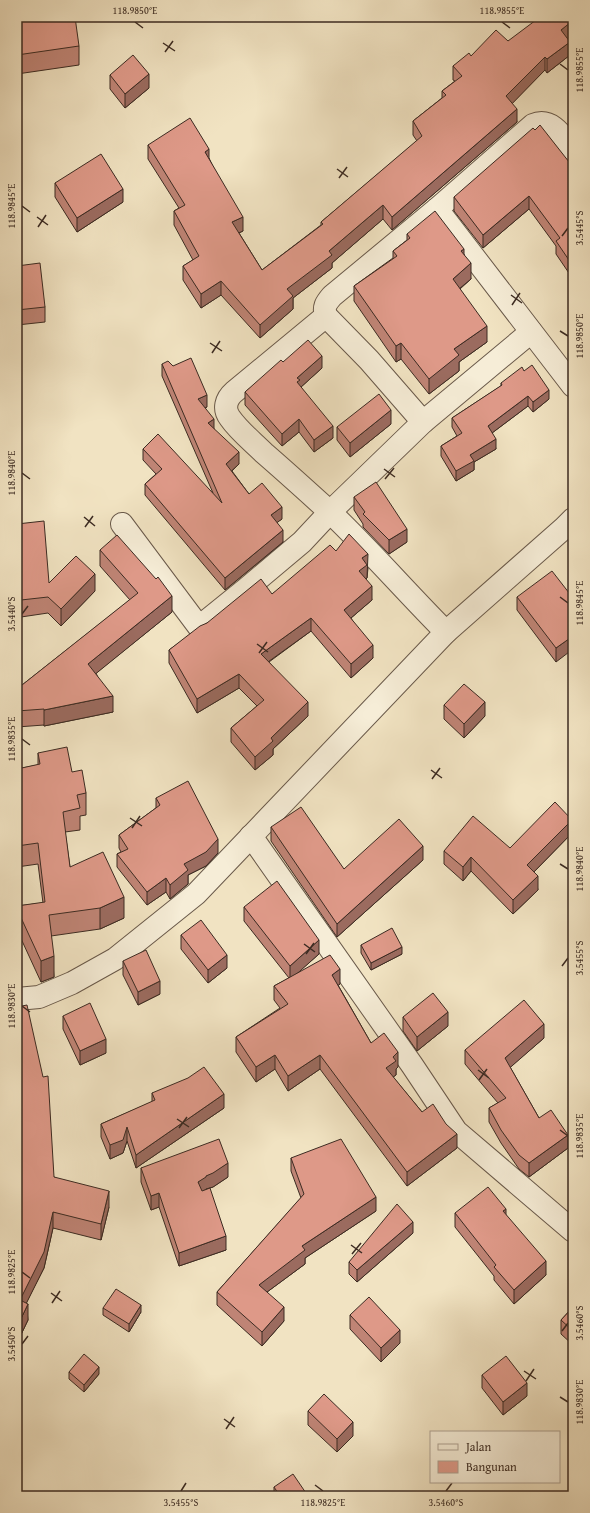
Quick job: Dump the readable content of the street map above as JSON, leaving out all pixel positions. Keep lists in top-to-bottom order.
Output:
{
  "legend": ["Jalan", "Bangunan"],
  "coordinates": [
    "118.9850°E",
    "118.9855°E",
    "118.9845°E",
    "3.5445°S",
    "118.9840°E",
    "3.5440°S",
    "118.9835°E",
    "3.5455°S",
    "118.9830°E",
    "118.9825°E",
    "3.5460°S",
    "3.5450°S"
  ]
}
